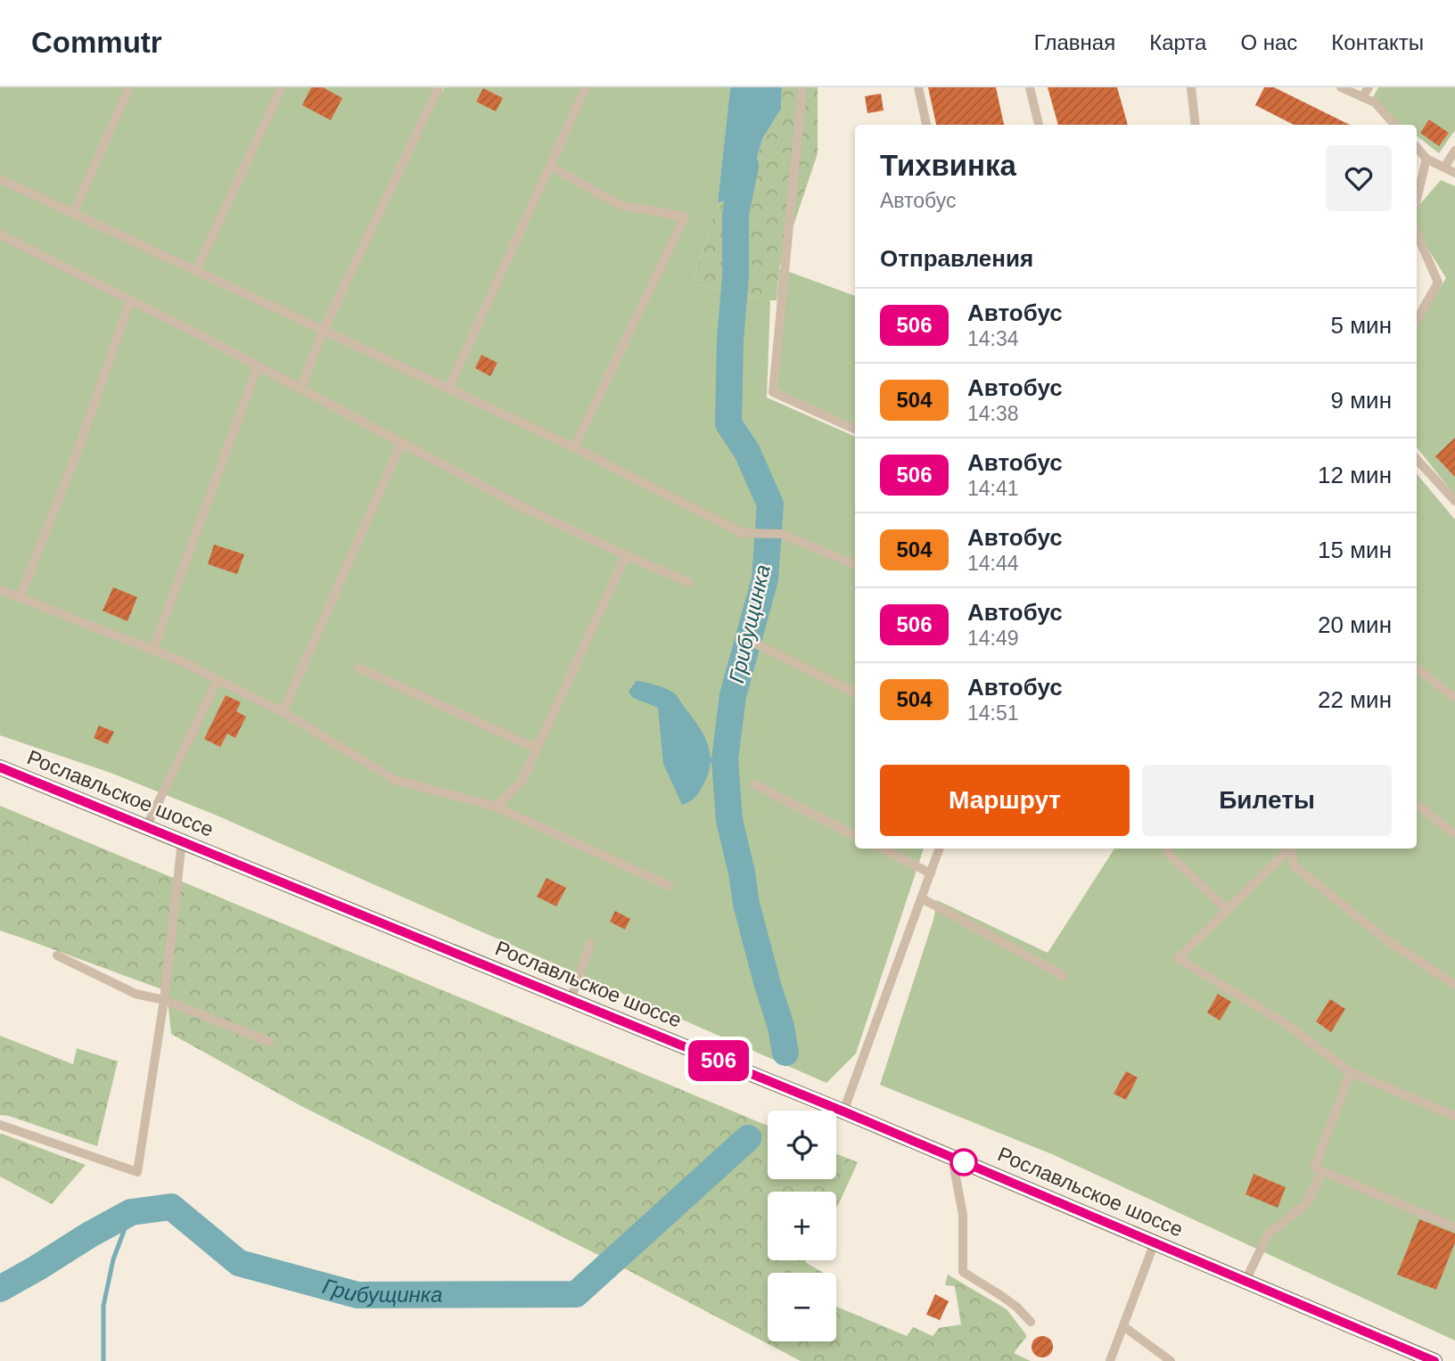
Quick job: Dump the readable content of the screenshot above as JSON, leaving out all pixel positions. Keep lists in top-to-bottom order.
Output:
{
  "streets": {
    "main road": ["Рославльское шоссе"]
  },
  "water": ["Грибущинка"],
  "lines": ["bus line 506"],
  "page": {
    "header": "Commutr",
    "nav": [
      "Главная",
      "Карта",
      "О нас",
      "Контакты"
    ],
    "on_map": "506",
    "heading": [
      ["Тихвинка", "Автобус"],
      "Отправления"
    ],
    "list": [
      {
        "mark": "506",
        "name": "Автобус",
        "note": "14:34",
        "value": "5 мин"
      },
      {
        "mark": "504",
        "name": "Автобус",
        "note": "14:38",
        "value": "9 мин"
      },
      {
        "mark": "506",
        "name": "Автобус",
        "note": "14:41",
        "value": "12 мин"
      },
      {
        "mark": "504",
        "name": "Автобус",
        "note": "14:44",
        "value": "15 мин"
      },
      {
        "mark": "506",
        "name": "Автобус",
        "note": "14:49",
        "value": "20 мин"
      },
      {
        "mark": "504",
        "name": "Автобус",
        "note": "14:51",
        "value": "22 мин"
      }
    ],
    "buttons": ["Маршрут", "Билеты"],
    "map_buttons": ["+", "−"]
  }
}
